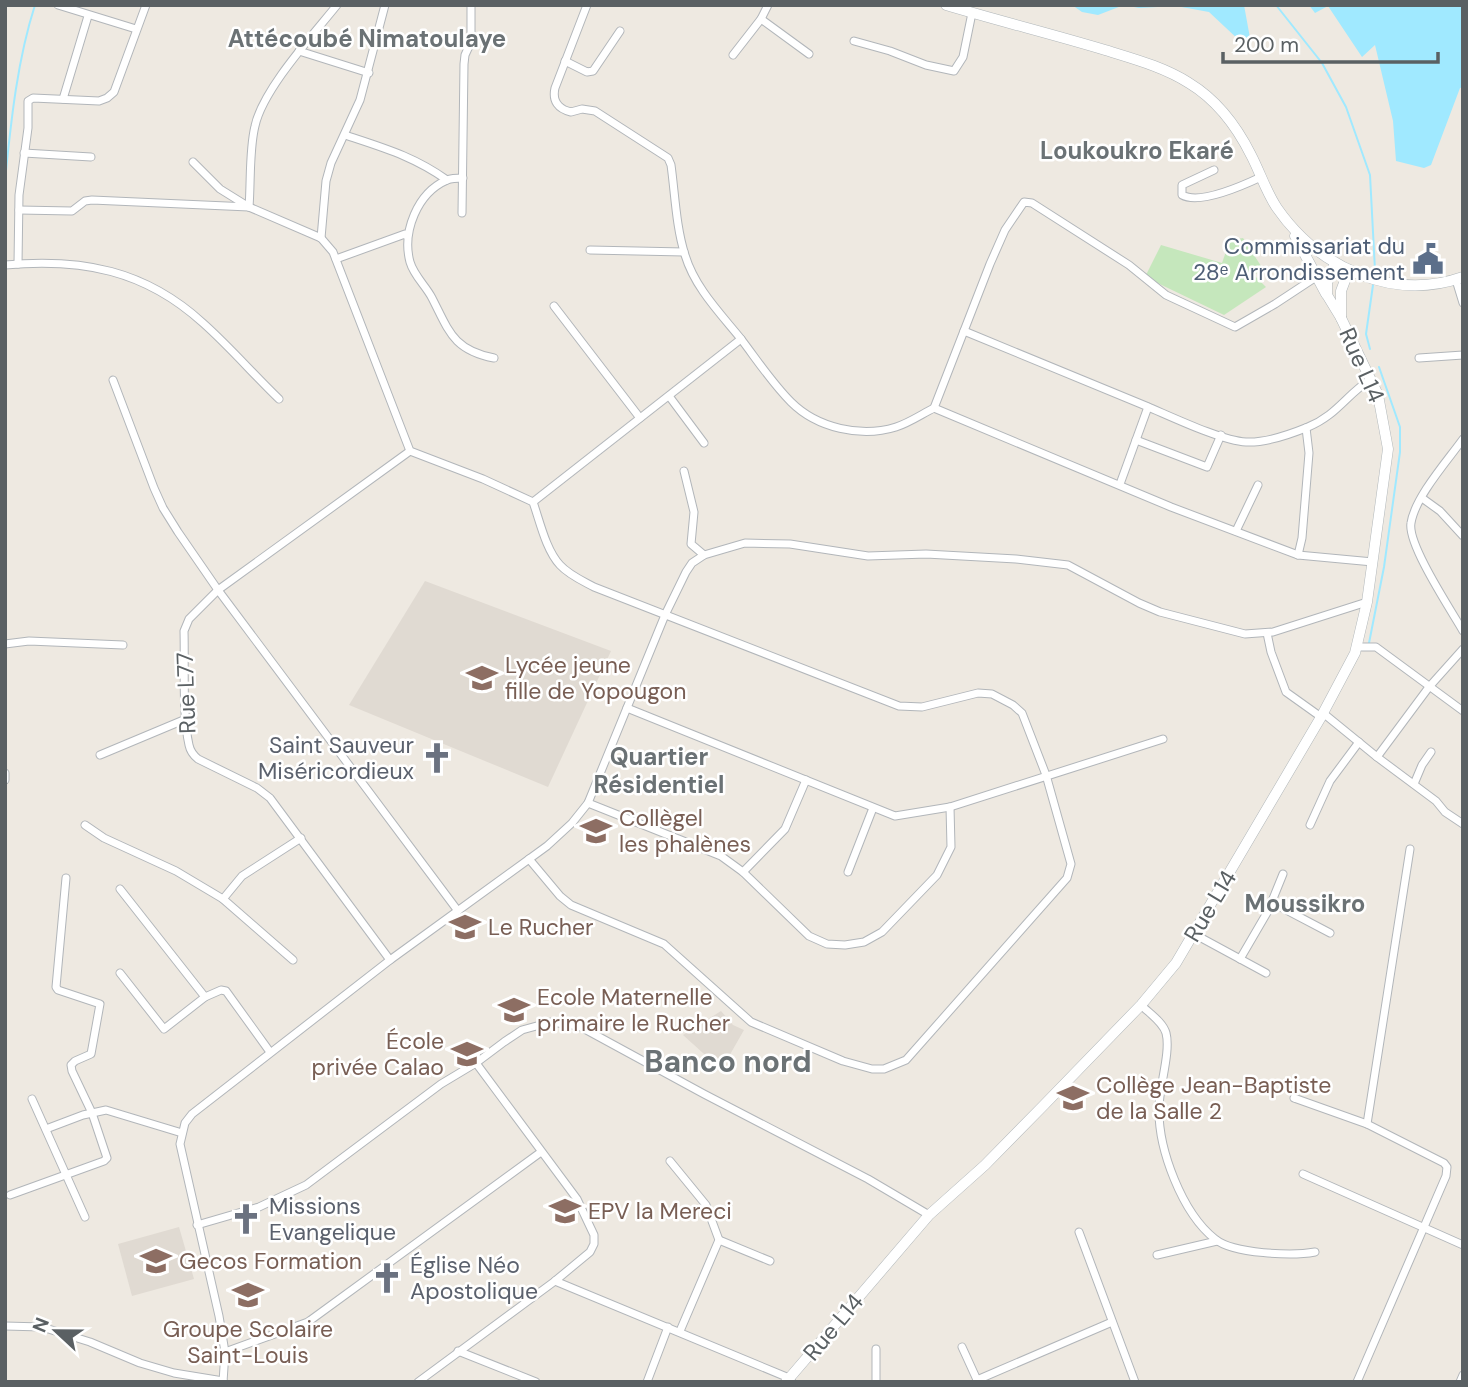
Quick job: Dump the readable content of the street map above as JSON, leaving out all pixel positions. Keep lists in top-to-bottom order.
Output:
{
  "streets": {
    "street": ["Rue L14", "Rue L77"]
  },
  "districts": [
    "Attécoubé Nimatoulaye",
    "Loukoukro Ekaré",
    "Quartier Résidentiel",
    "Moussikro",
    "Banco nord"
  ],
  "places": {
    "public building": ["Commissariat du 28ᵉ Arrondissement"],
    "school or university": [
      "Lycée jeune fille de Yopougon",
      "Collègel les phalènes",
      "Le Rucher",
      "Ecole Maternelle primaire le Rucher",
      "École privée Calao",
      "Collège Jean-Baptiste de la Salle 2",
      "EPV la Mereci",
      "Gecos Formation",
      "Groupe Scolaire Saint-Louis"
    ],
    "church": ["Saint Sauveur Miséricordieux", "Missions Evangelique", "Église Néo Apostolique"]
  },
  "scale_bar": "200 m",
  "north": "left"
}
